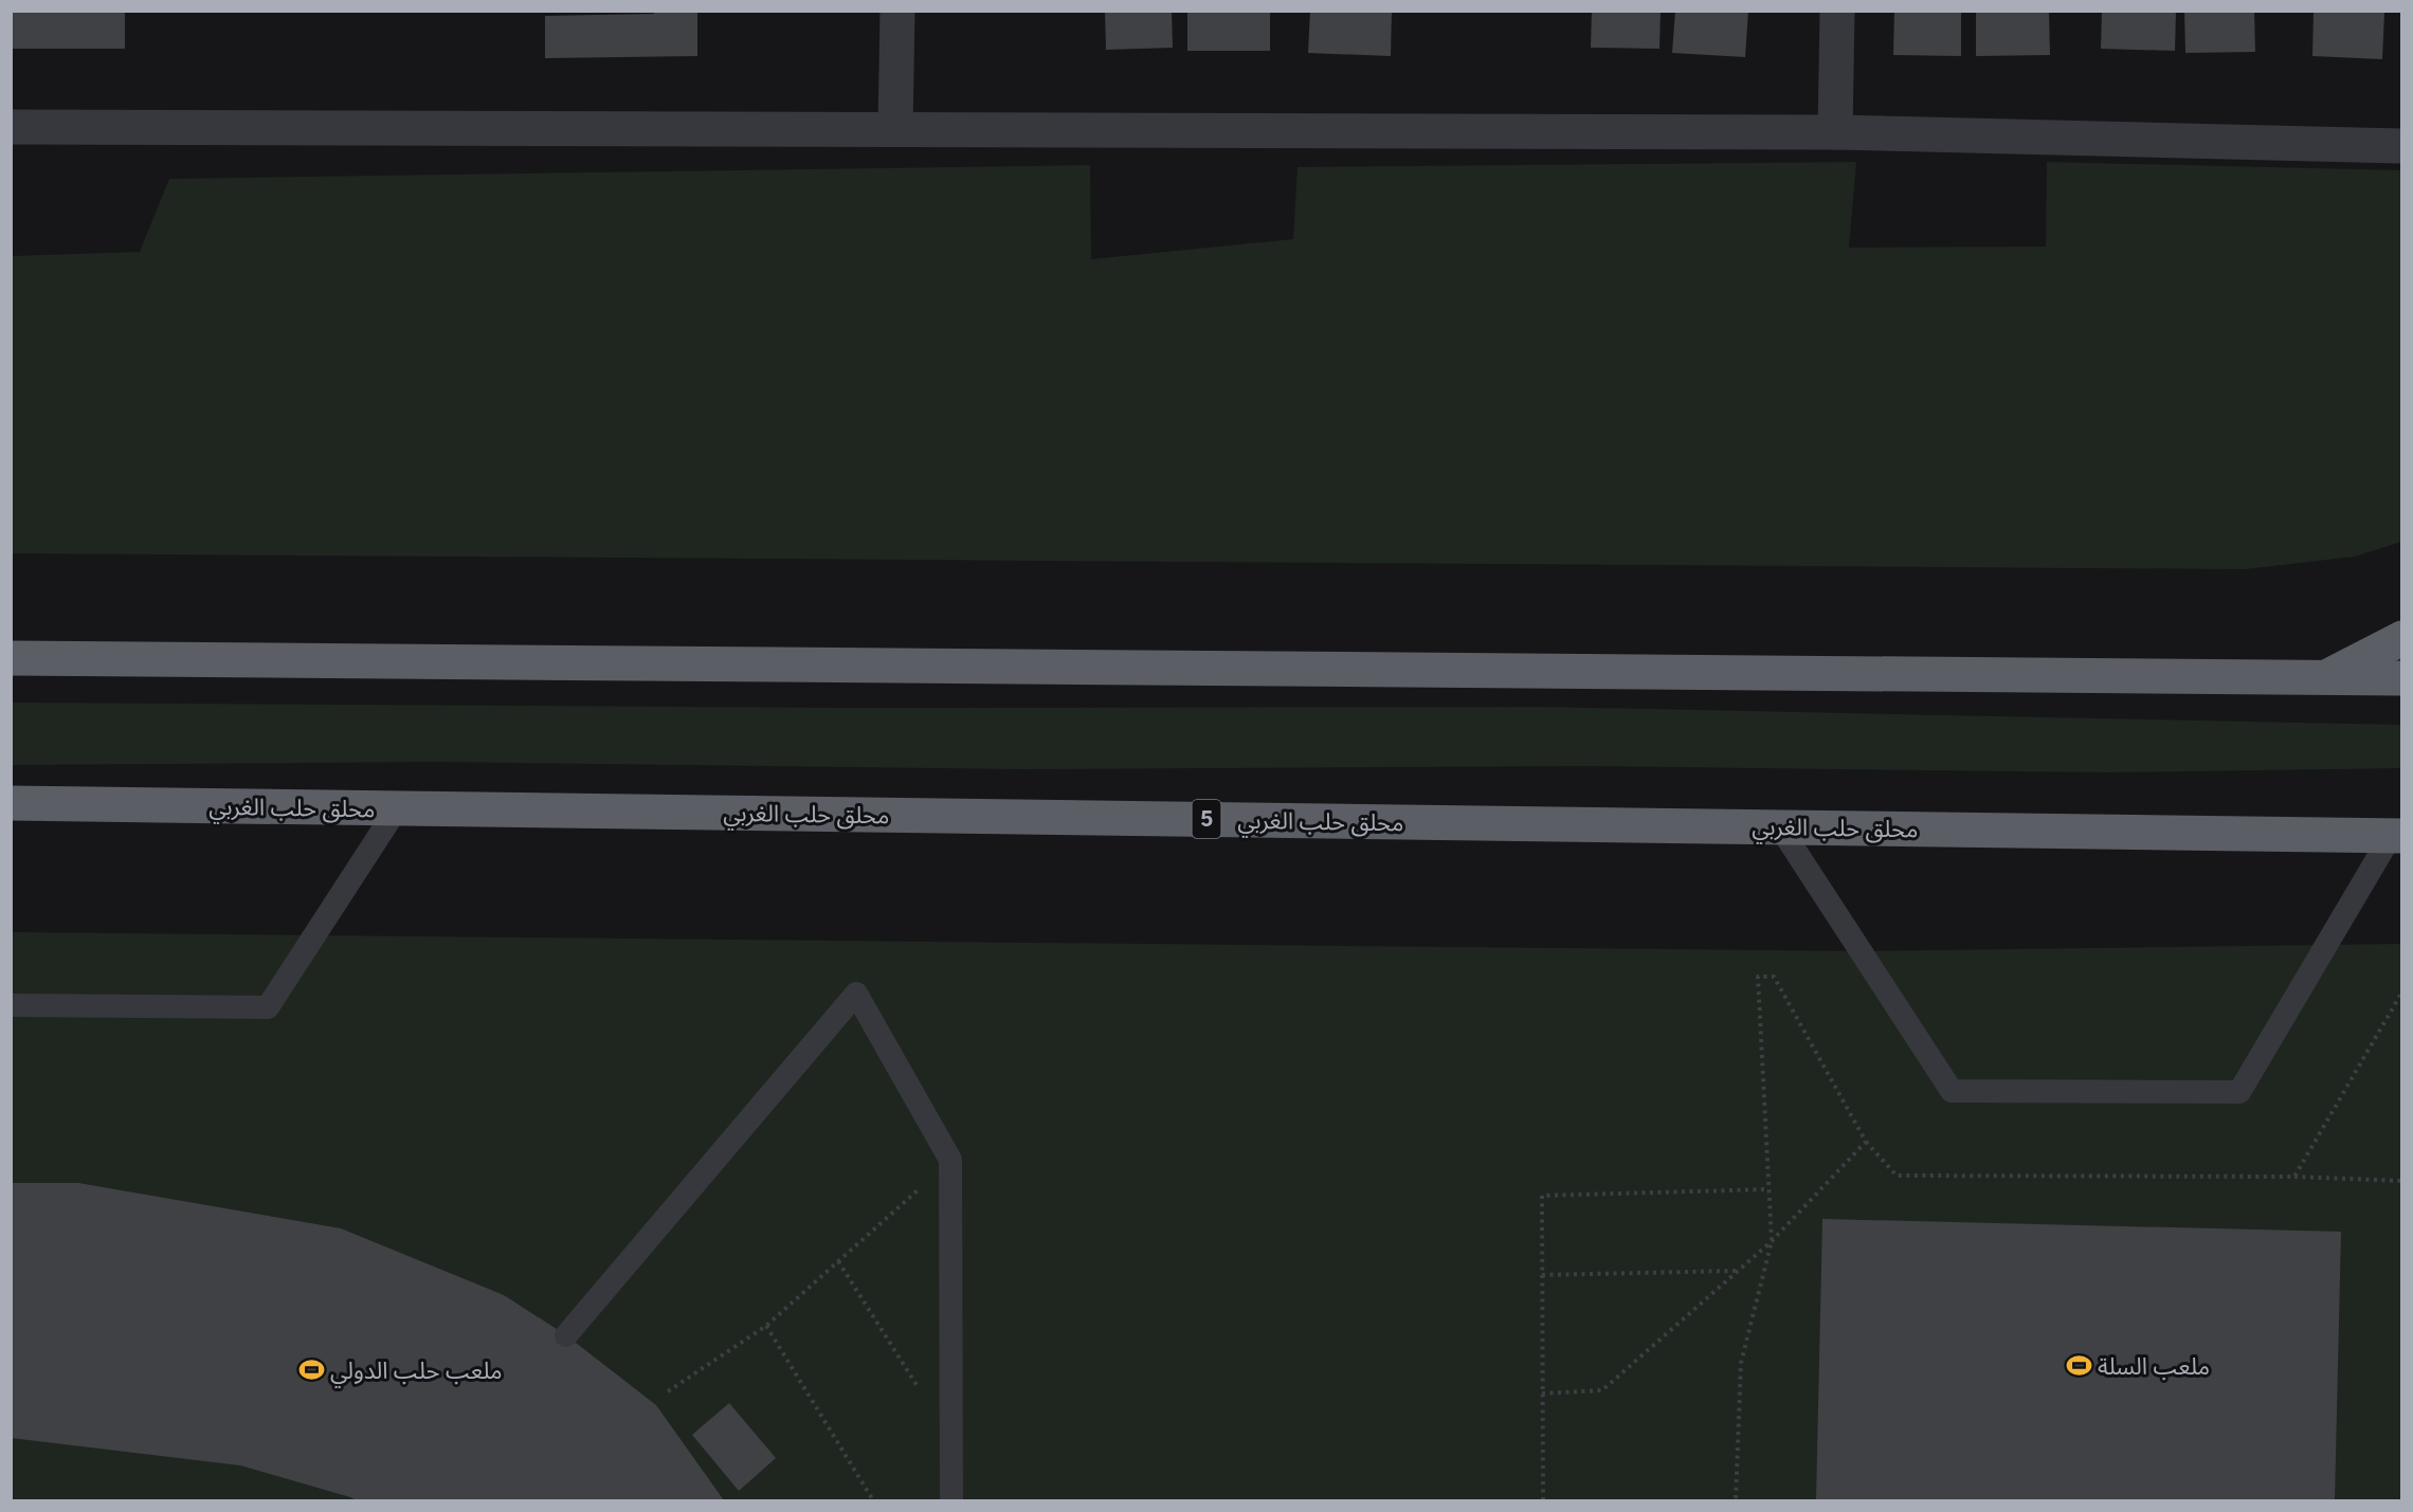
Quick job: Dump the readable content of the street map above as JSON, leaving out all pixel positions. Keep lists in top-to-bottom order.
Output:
{
  "streets": {
    "highway": ["محلق حلب الغربي", "5"]
  },
  "places": {
    "sports": ["ملعب السلة", "ملعب حلب الدولي"]
  }
}
